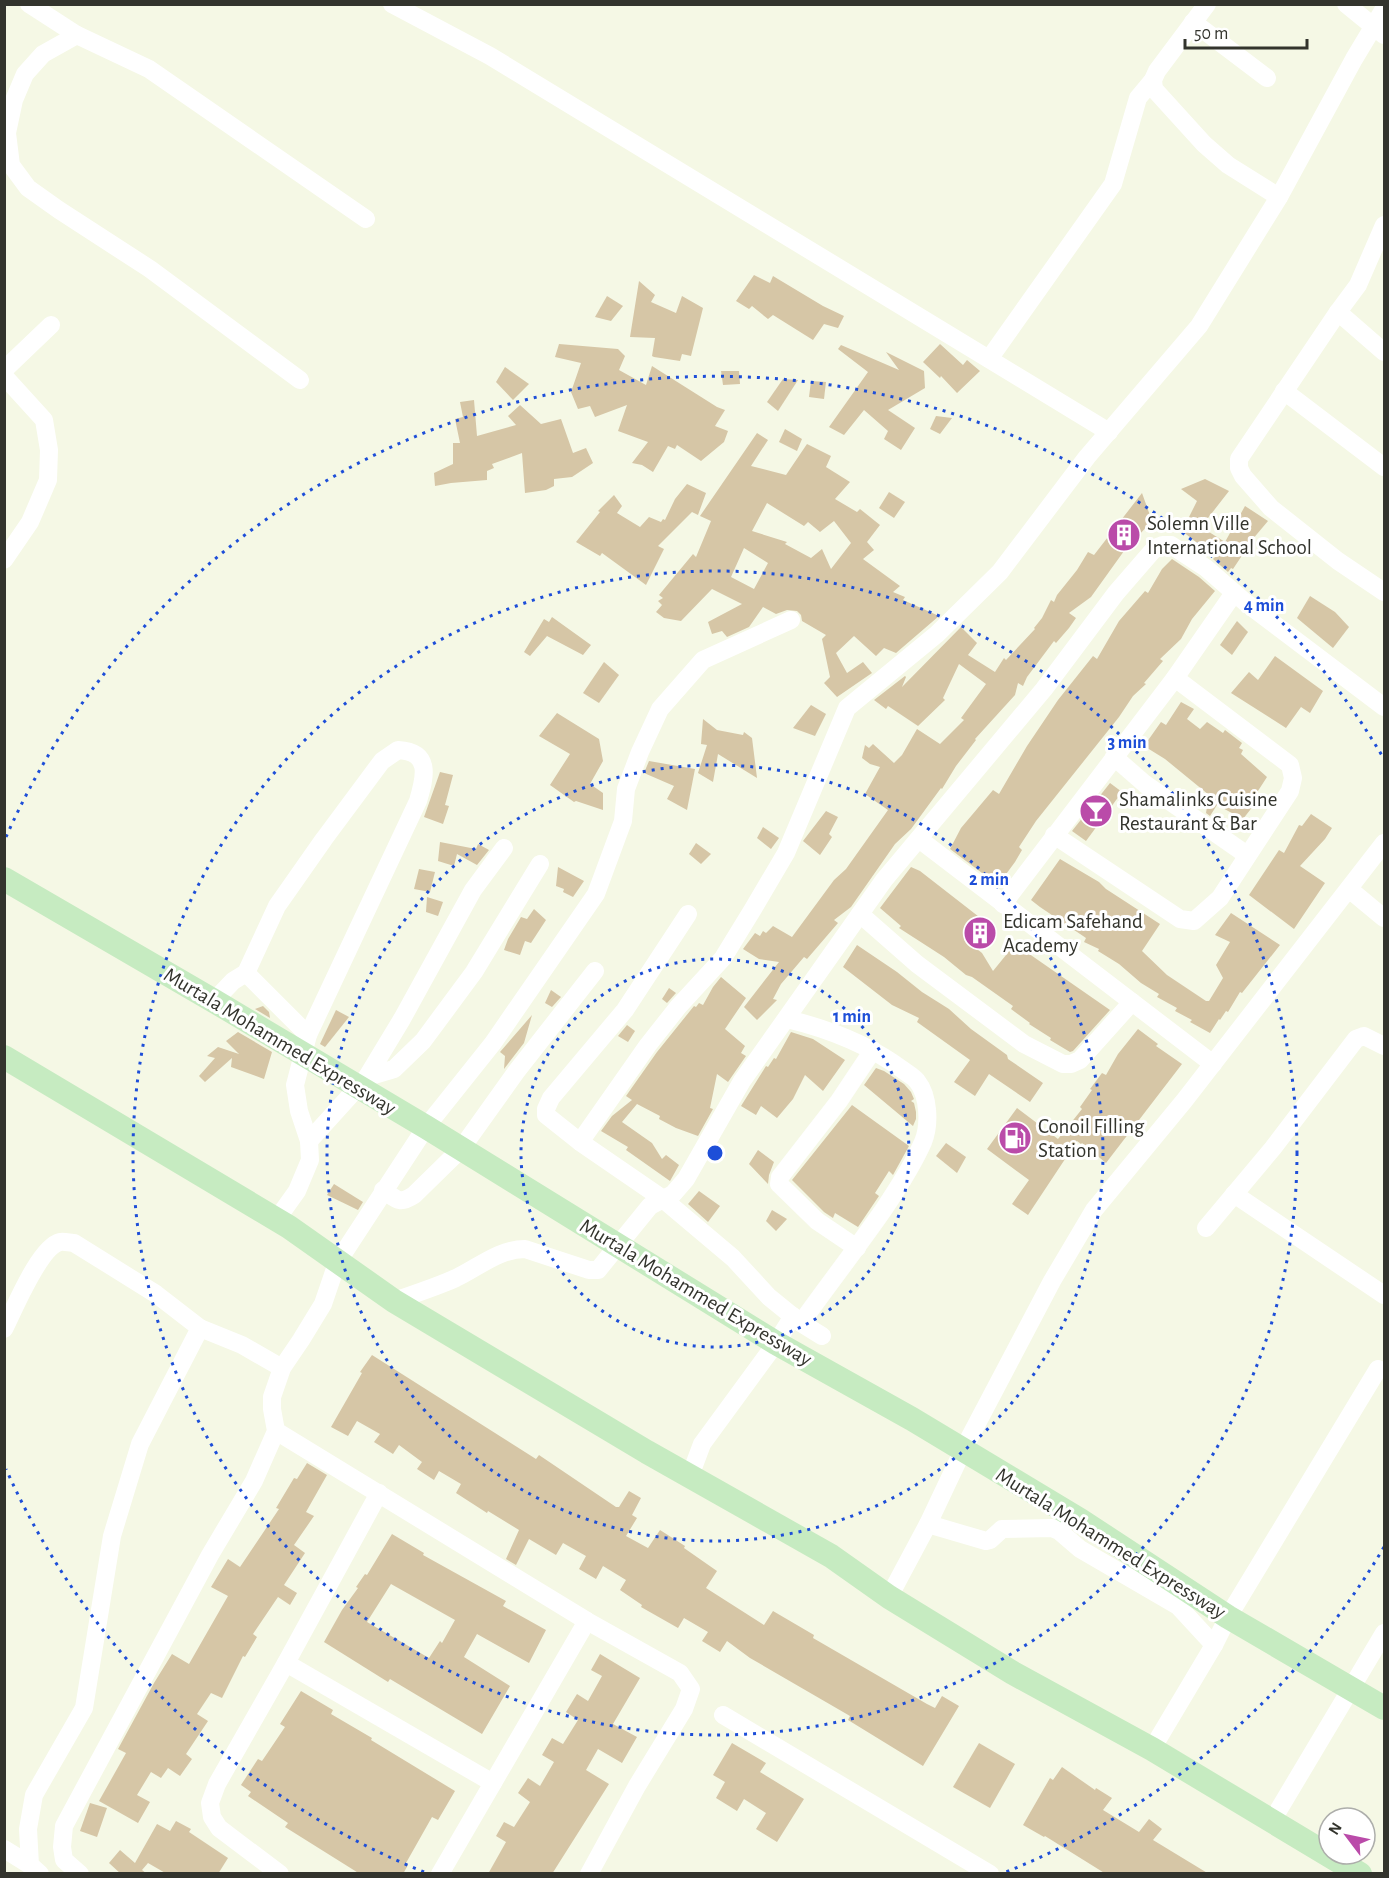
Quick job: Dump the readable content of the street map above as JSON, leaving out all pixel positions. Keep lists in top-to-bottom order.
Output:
{
  "streets": {
    "main road": ["Murtala Mohammed Expressway"]
  },
  "places": {
    "building": ["Solemn Ville International School", "Edicam Safehand Academy"],
    "bar": ["Shamalinks Cuisine Restaurant & Bar"],
    "fuel station": ["Conoil Filling Station"]
  },
  "scale_bar": "50 m",
  "north": "top left",
  "rings": [
    "4 min",
    "3 min",
    "2 min",
    "1 min"
  ]
}
